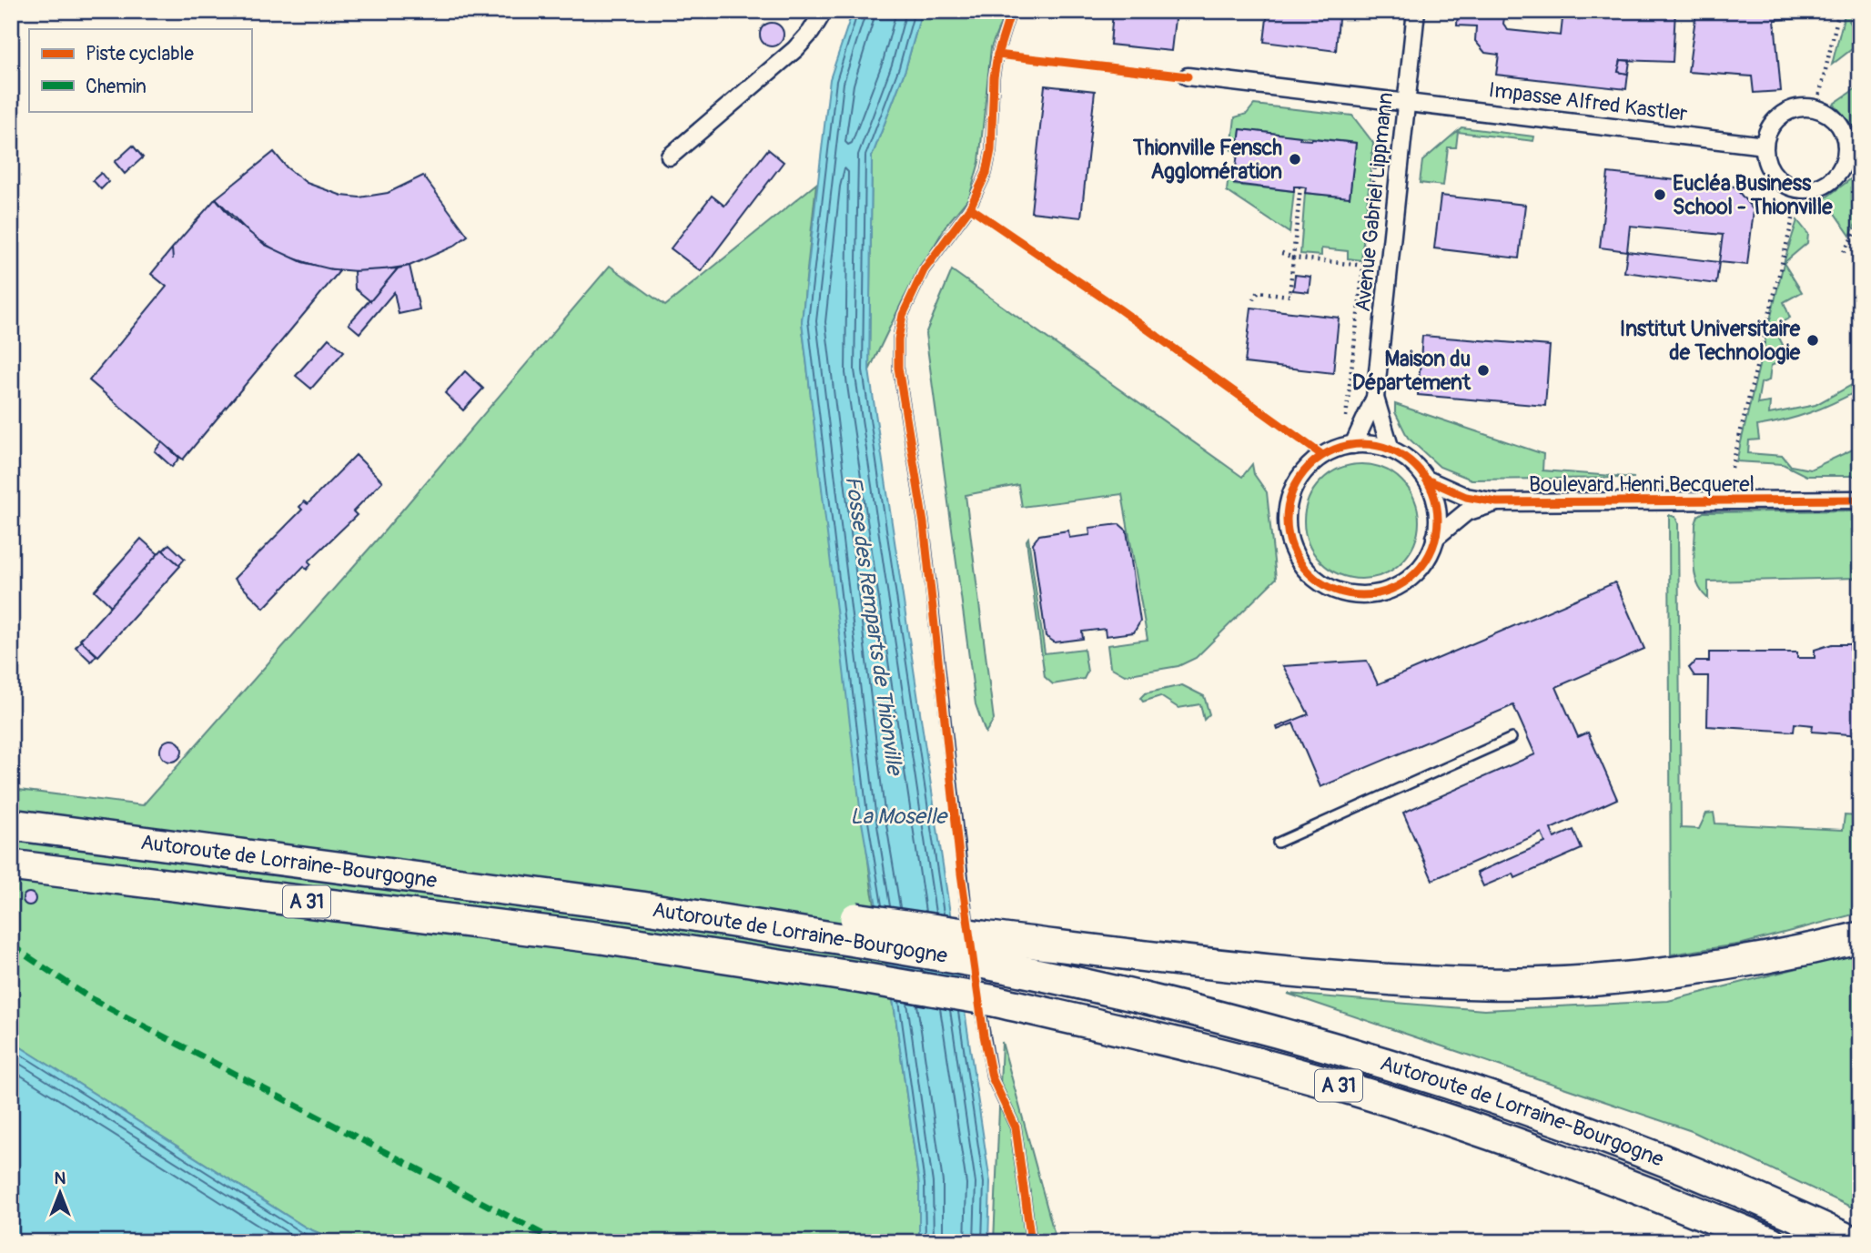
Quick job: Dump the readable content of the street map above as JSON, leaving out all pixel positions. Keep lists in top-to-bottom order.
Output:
{
  "streets": {
    "highway": ["Autoroute de Lorraine-Bourgogne", "A 31"],
    "street": ["Impasse Alfred Kastler", "Avenue Gabriel Lippmann", "Boulevard Henri Becquerel"]
  },
  "crossings": [
    ["Impasse Alfred Kastler", "Avenue Gabriel Lippmann"],
    ["Avenue Gabriel Lippmann", "Boulevard Henri Becquerel"]
  ],
  "water": ["Fosse des Remparts de Thionville", "La Moselle"],
  "places": [
    "Thionville Fensch Agglomération",
    "Eucléa Business School - Thionville",
    "Institut Universitaire de Technologie",
    "Maison du Département"
  ],
  "legend": ["Piste cyclable", "Chemin"],
  "north": "top"
}
